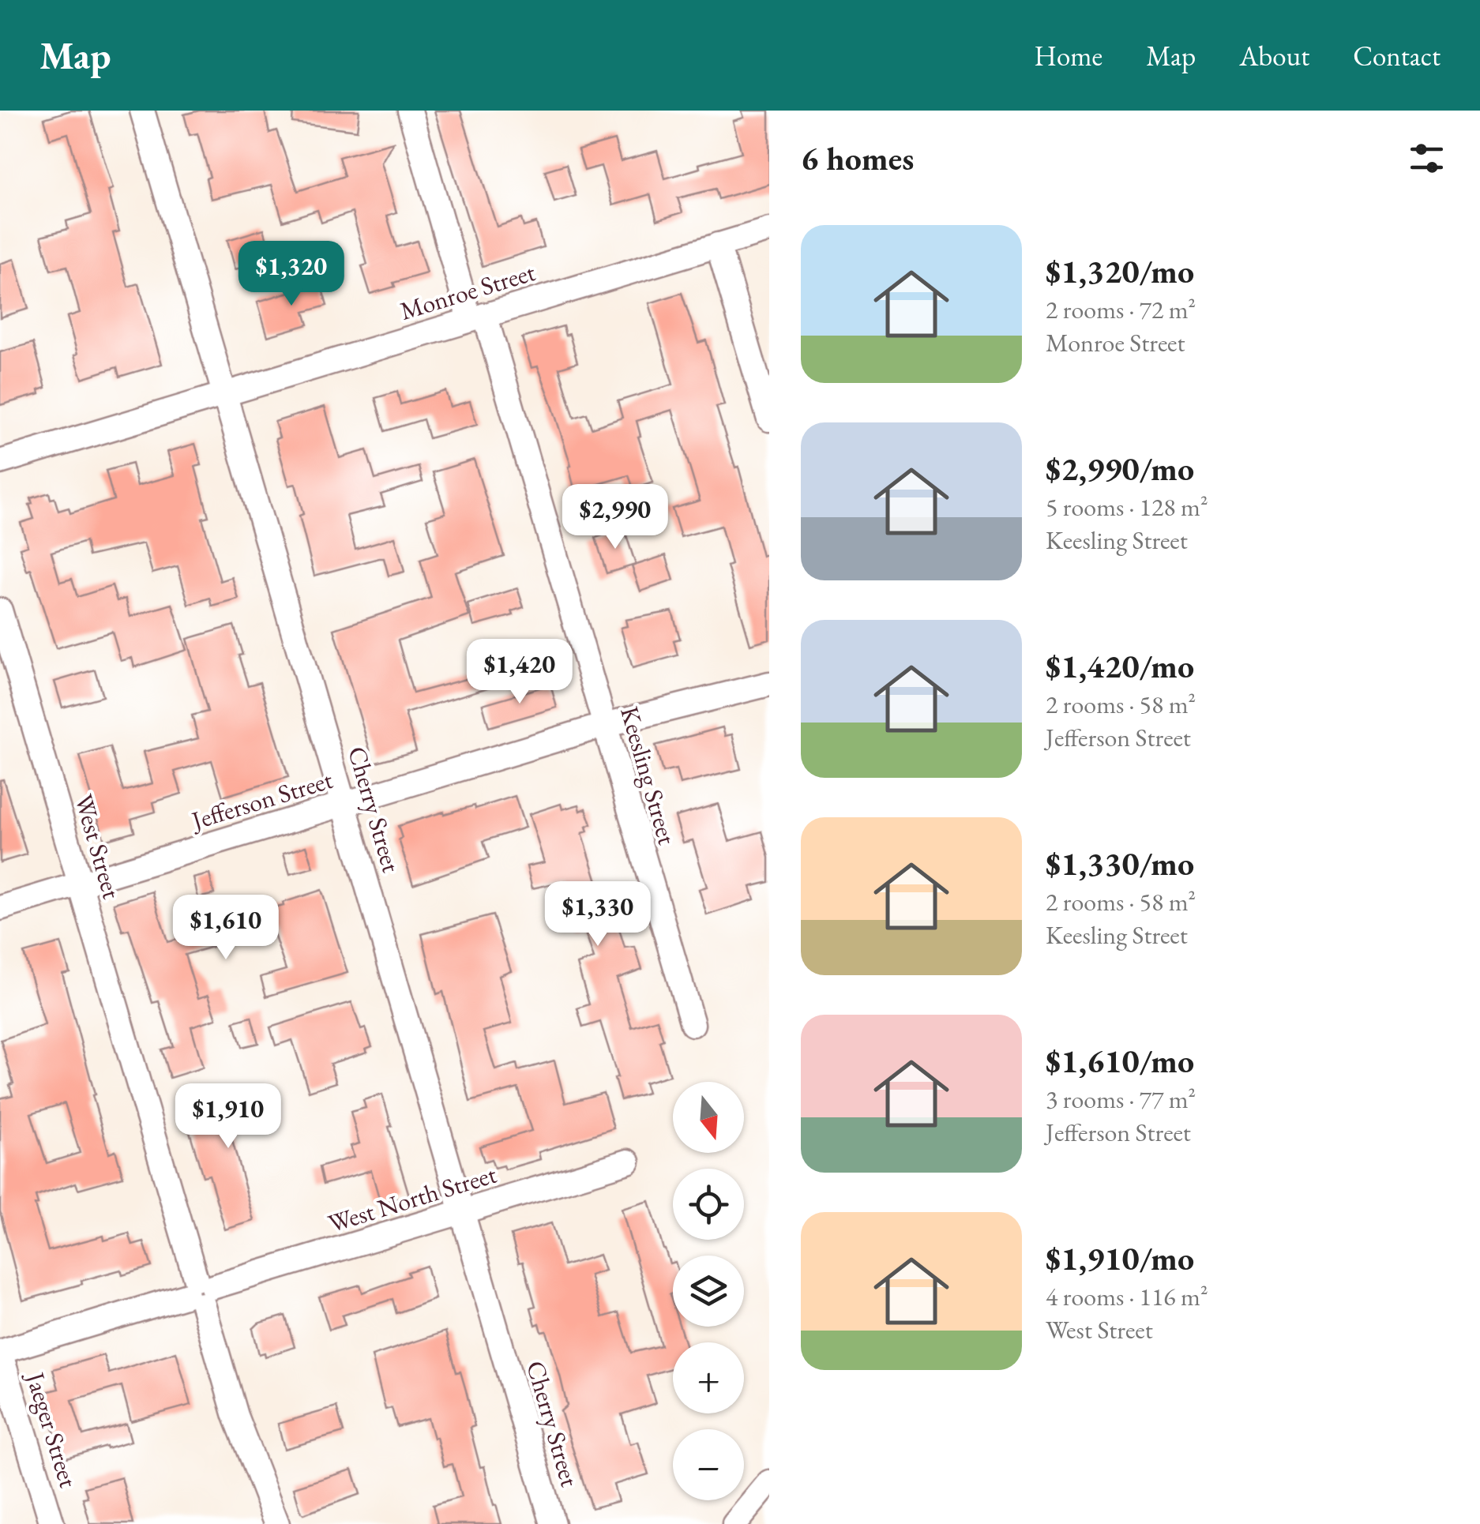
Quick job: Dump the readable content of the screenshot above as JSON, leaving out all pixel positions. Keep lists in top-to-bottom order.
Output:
{
  "streets": {
    "street": [
      "Monroe Street",
      "Keesling Street",
      "Jefferson Street",
      "Cherry Street",
      "West Street",
      "West North Street",
      "Jaeger Street"
    ]
  },
  "crossings": [
    ["Monroe Street", "Keesling Street"],
    ["Monroe Street", "Cherry Street"],
    ["Keesling Street", "Jefferson Street"],
    ["Jefferson Street", "Cherry Street"],
    ["Jefferson Street", "West Street"],
    ["Cherry Street", "West North Street"],
    ["West Street", "West North Street"],
    ["West North Street", "Jaeger Street"]
  ],
  "north": "bottom",
  "page": {
    "header": "Map",
    "nav": [
      "Home",
      "Map",
      "About",
      "Contact"
    ],
    "heading": "6 homes",
    "list": [
      {
        "name": "$1,320/mo",
        "note": "2 rooms · 72 m² · Monroe Street"
      },
      {
        "name": "$2,990/mo",
        "note": "5 rooms · 128 m² · Keesling Street"
      },
      {
        "name": "$1,420/mo",
        "note": "2 rooms · 58 m² · Jefferson Street"
      },
      {
        "name": "$1,330/mo",
        "note": "2 rooms · 58 m² · Keesling Street"
      },
      {
        "name": "$1,610/mo",
        "note": "3 rooms · 77 m² · Jefferson Street"
      },
      {
        "name": "$1,910/mo",
        "note": "4 rooms · 116 m² · West Street"
      }
    ],
    "price": [
      "$1,320",
      "$2,990",
      "$1,420",
      "$1,330",
      "$1,610",
      "$1,910"
    ],
    "map_buttons": ["+", "−"]
  }
}
